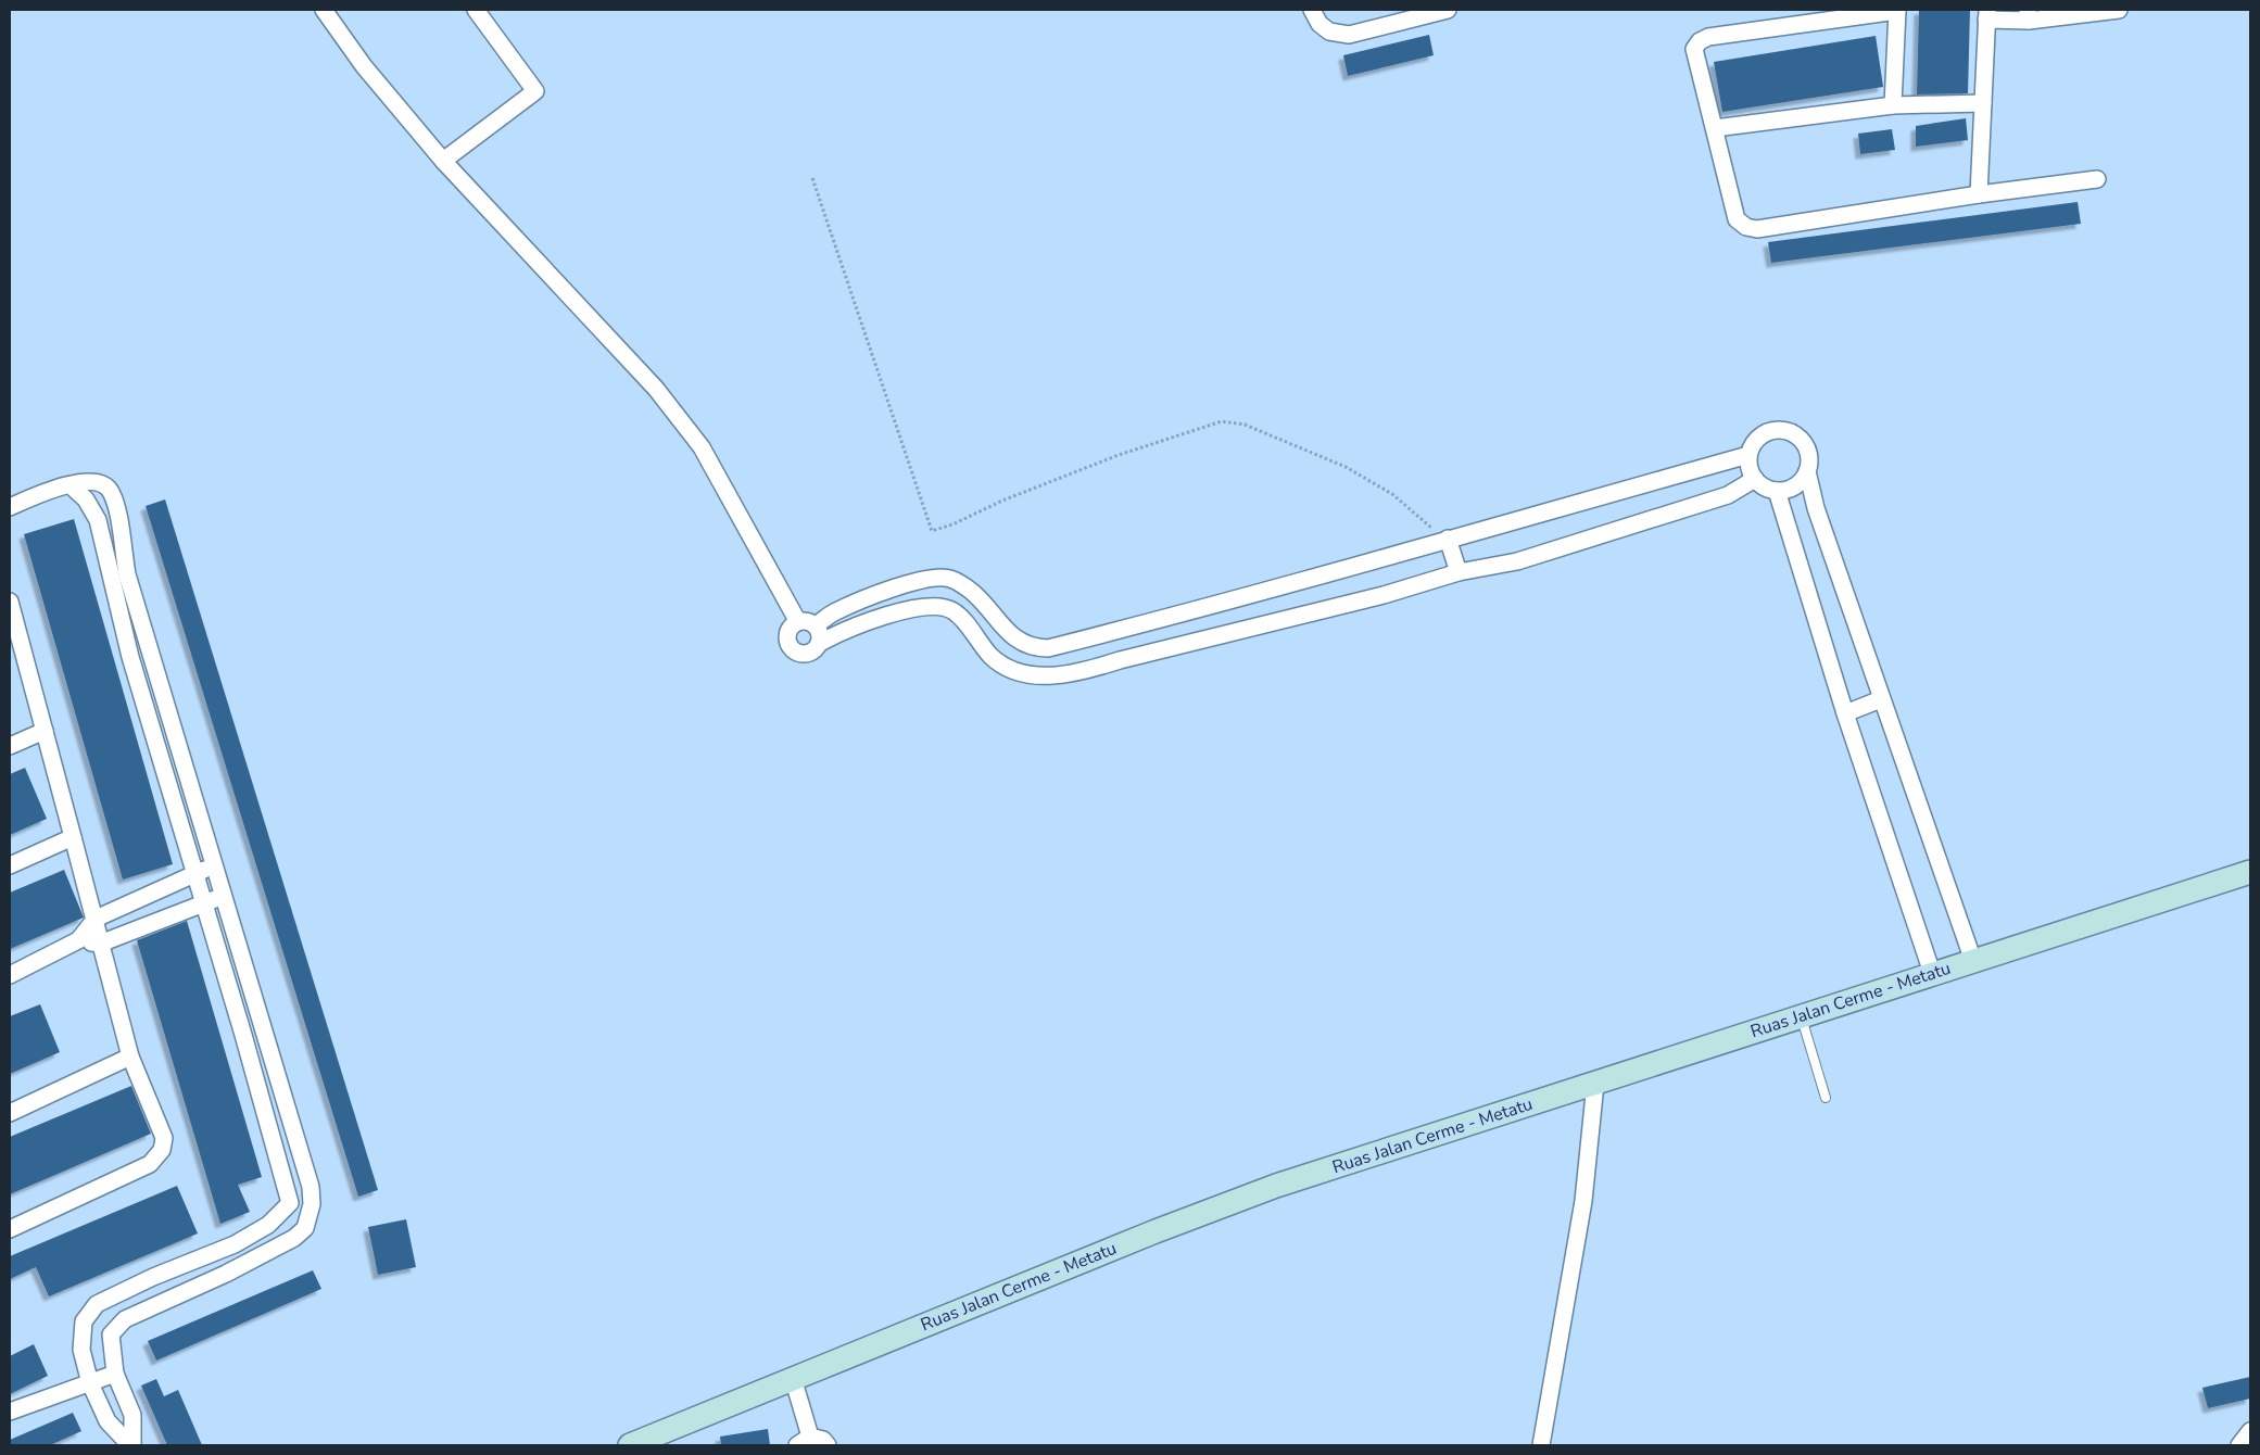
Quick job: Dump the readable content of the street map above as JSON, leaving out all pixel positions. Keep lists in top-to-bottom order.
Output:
{
  "streets": {
    "main road": ["Ruas Jalan Cerme - Metatu"]
  }
}
